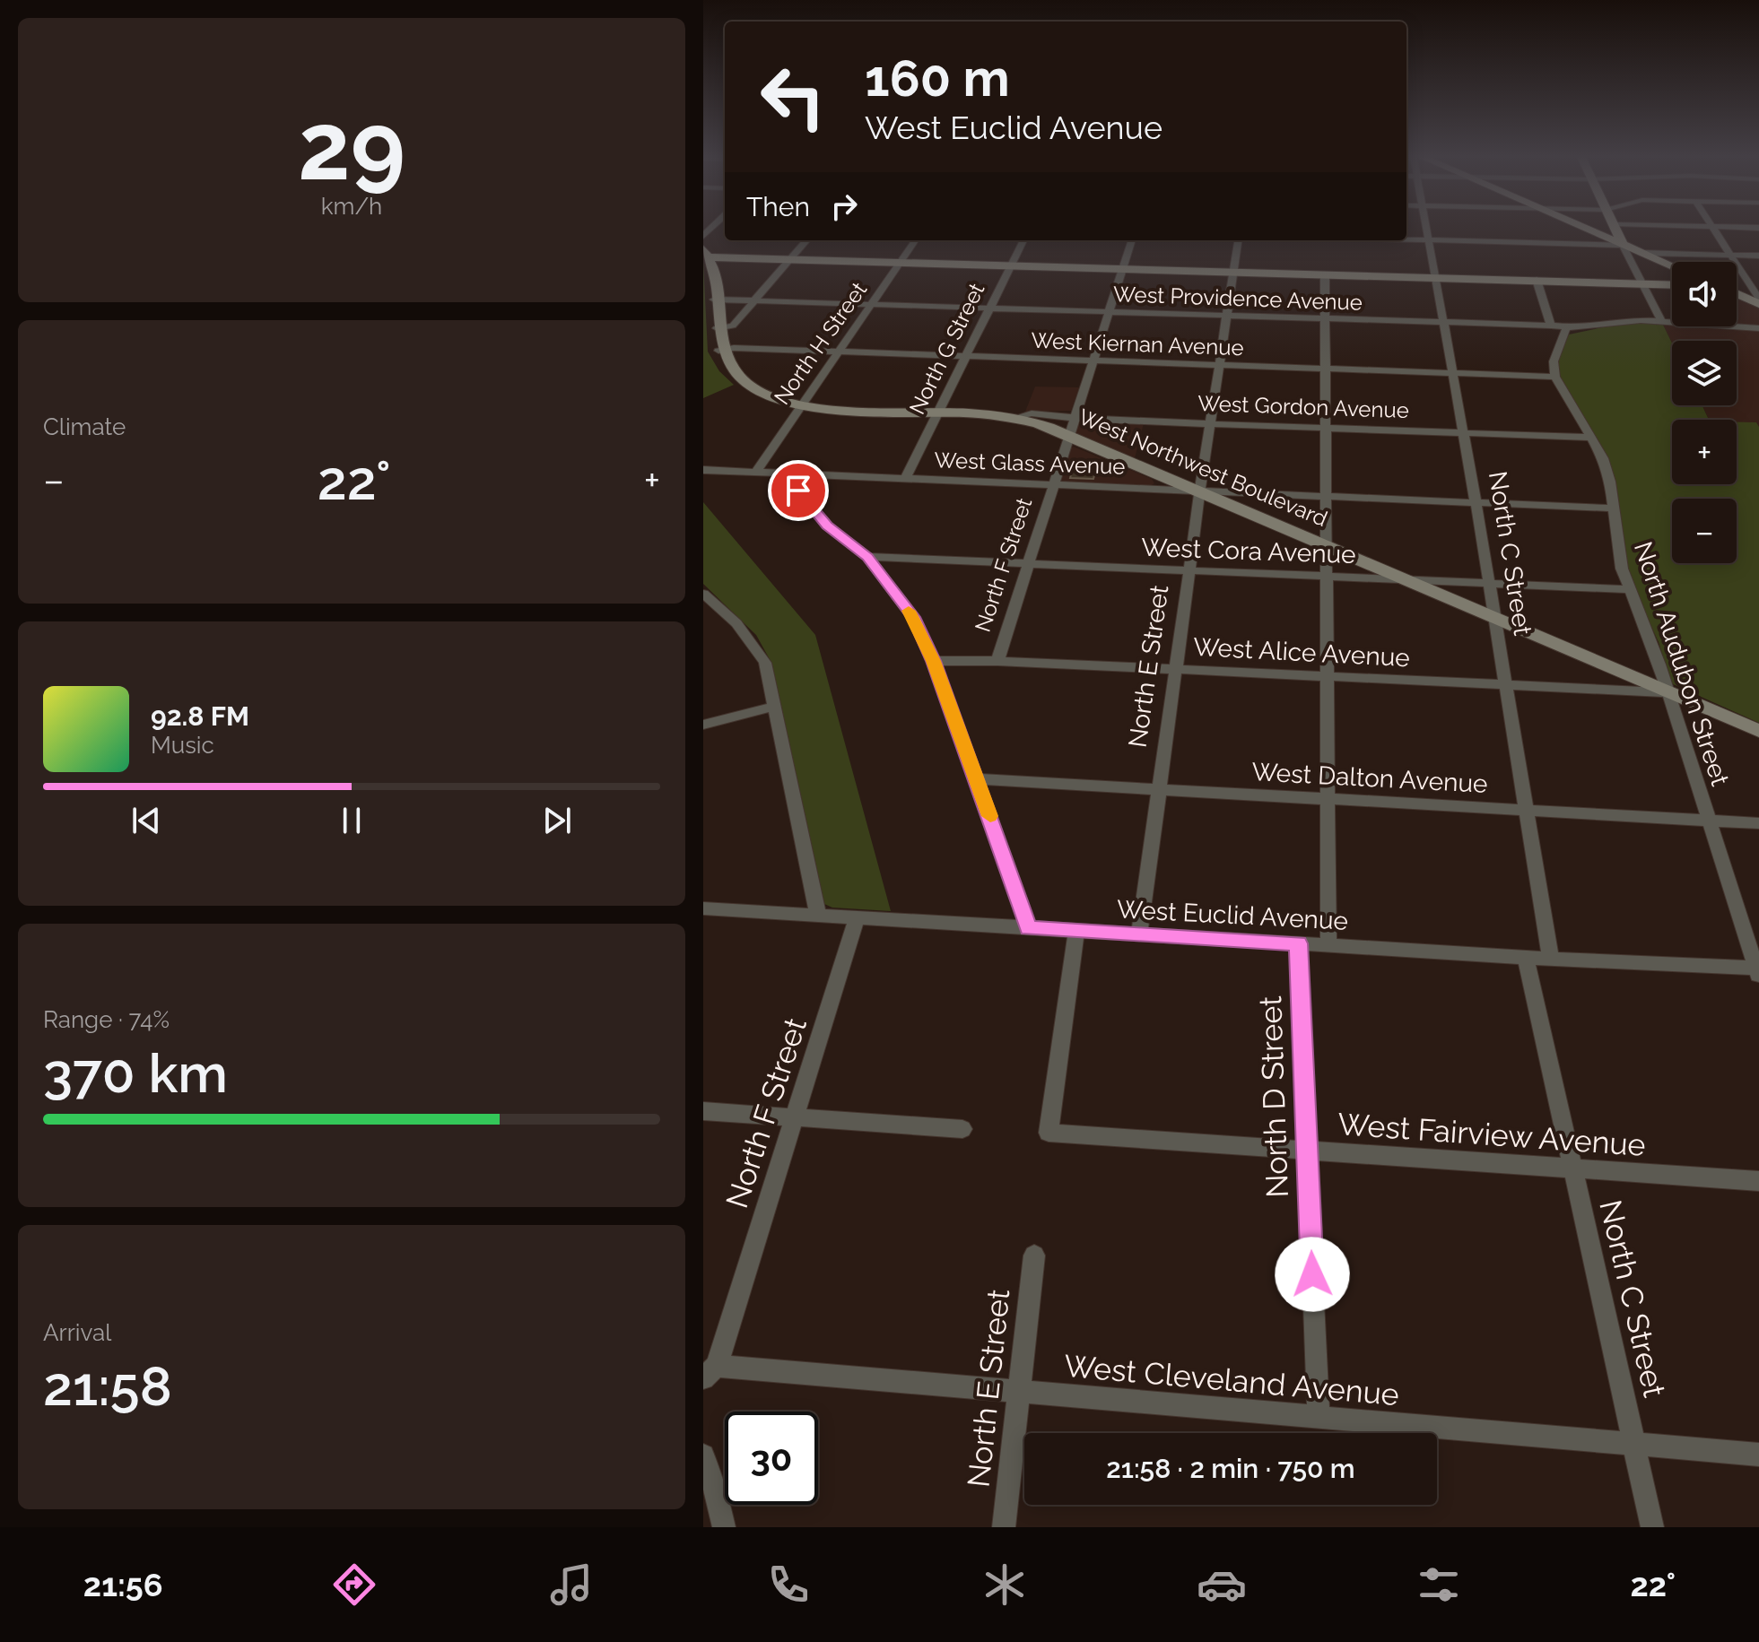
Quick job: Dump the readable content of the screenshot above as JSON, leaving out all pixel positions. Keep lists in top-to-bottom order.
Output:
{
  "streets": {
    "main road": ["West Northwest Boulevard"],
    "street": [
      "West Providence Avenue",
      "North H Street",
      "West Kiernan Avenue",
      "North G Street",
      "West Gordon Avenue",
      "West Glass Avenue",
      "West Cora Avenue",
      "North C Street",
      "North F Street",
      "West Alice Avenue",
      "North Audubon Street",
      "North E Street",
      "West Dalton Avenue",
      "West Euclid Avenue",
      "North D Street",
      "West Fairview Avenue",
      "West Cleveland Avenue"
    ]
  },
  "crossings": [
    ["West Providence Avenue", "North H Street"],
    ["West Providence Avenue", "North G Street"],
    ["West Providence Avenue", "North C Street"],
    ["West Providence Avenue", "North F Street"],
    ["West Providence Avenue", "North E Street"],
    ["North H Street", "West Kiernan Avenue"],
    ["North H Street", "West Glass Avenue"],
    ["North H Street", "West Northwest Boulevard"],
    ["West Kiernan Avenue", "North G Street"],
    ["West Kiernan Avenue", "West Northwest Boulevard"],
    ["West Kiernan Avenue", "North C Street"],
    ["West Kiernan Avenue", "North F Street"],
    ["West Kiernan Avenue", "North Audubon Street"],
    ["West Kiernan Avenue", "North E Street"],
    ["North G Street", "West Glass Avenue"],
    ["North G Street", "West Northwest Boulevard"],
    ["West Gordon Avenue", "West Northwest Boulevard"],
    ["West Gordon Avenue", "North C Street"],
    ["West Gordon Avenue", "North F Street"],
    ["West Gordon Avenue", "North Audubon Street"],
    ["West Gordon Avenue", "North E Street"],
    ["West Glass Avenue", "West Northwest Boulevard"],
    ["West Glass Avenue", "North C Street"],
    ["West Glass Avenue", "North F Street"],
    ["West Glass Avenue", "North Audubon Street"],
    ["West Glass Avenue", "North E Street"],
    ["West Northwest Boulevard", "West Cora Avenue"],
    ["West Northwest Boulevard", "North C Street"],
    ["West Northwest Boulevard", "North F Street"],
    ["West Northwest Boulevard", "West Alice Avenue"],
    ["West Northwest Boulevard", "North Audubon Street"],
    ["West Northwest Boulevard", "North E Street"],
    ["West Cora Avenue", "North C Street"],
    ["West Cora Avenue", "North F Street"],
    ["West Cora Avenue", "North Audubon Street"],
    ["West Cora Avenue", "North E Street"],
    ["North C Street", "West Alice Avenue"],
    ["North C Street", "West Dalton Avenue"],
    ["North C Street", "West Euclid Avenue"],
    ["North C Street", "West Fairview Avenue"],
    ["North C Street", "West Cleveland Avenue"],
    ["North F Street", "West Alice Avenue"],
    ["North F Street", "West Euclid Avenue"],
    ["North F Street", "West Cleveland Avenue"],
    ["West Alice Avenue", "North Audubon Street"],
    ["West Alice Avenue", "North E Street"],
    ["North Audubon Street", "West Dalton Avenue"],
    ["North Audubon Street", "West Euclid Avenue"],
    ["North E Street", "West Dalton Avenue"],
    ["North E Street", "West Euclid Avenue"],
    ["North E Street", "West Cleveland Avenue"],
    ["West Euclid Avenue", "North D Street"],
    ["West Euclid Avenue", "West Fairview Avenue"],
    ["North D Street", "West Fairview Avenue"],
    ["North D Street", "West Cleveland Avenue"]
  ],
  "page": {
    "tile": [
      ["29", "km/h"],
      "Climate",
      ["Range · 74%", "370 km"],
      ["Arrival", "21:58"]
    ],
    "turn": ["160 m", "West Euclid Avenue"],
    "then": "Then",
    "map_buttons": ["+", "−"],
    "heat": ["−", "22°", "+"],
    "song": ["92.8 FM", "Music"],
    "limit": "30",
    "trip": "21:58 · 2 min · 750 m",
    "tabs": ["21:56", "22°"]
  }
}
